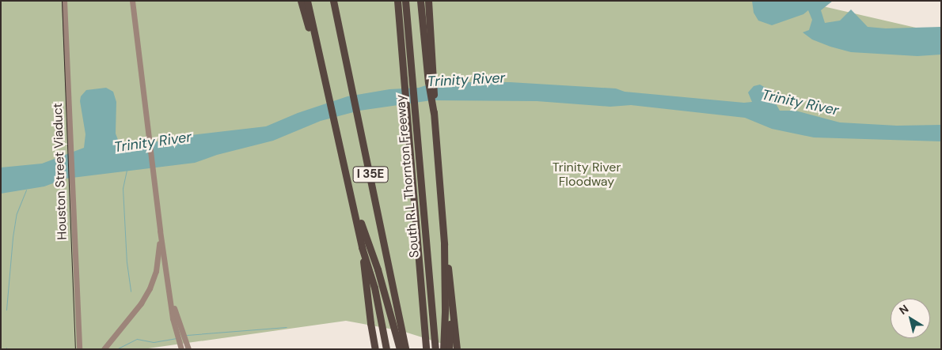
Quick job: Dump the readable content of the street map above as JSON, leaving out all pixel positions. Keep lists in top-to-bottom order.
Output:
{
  "streets": {
    "highway": ["I 35E", "South R L Thornton Freeway"],
    "main road": ["Houston Street Viaduct"]
  },
  "water": ["Trinity River"],
  "parks": ["Trinity River Floodway"],
  "north": "top left"
}
